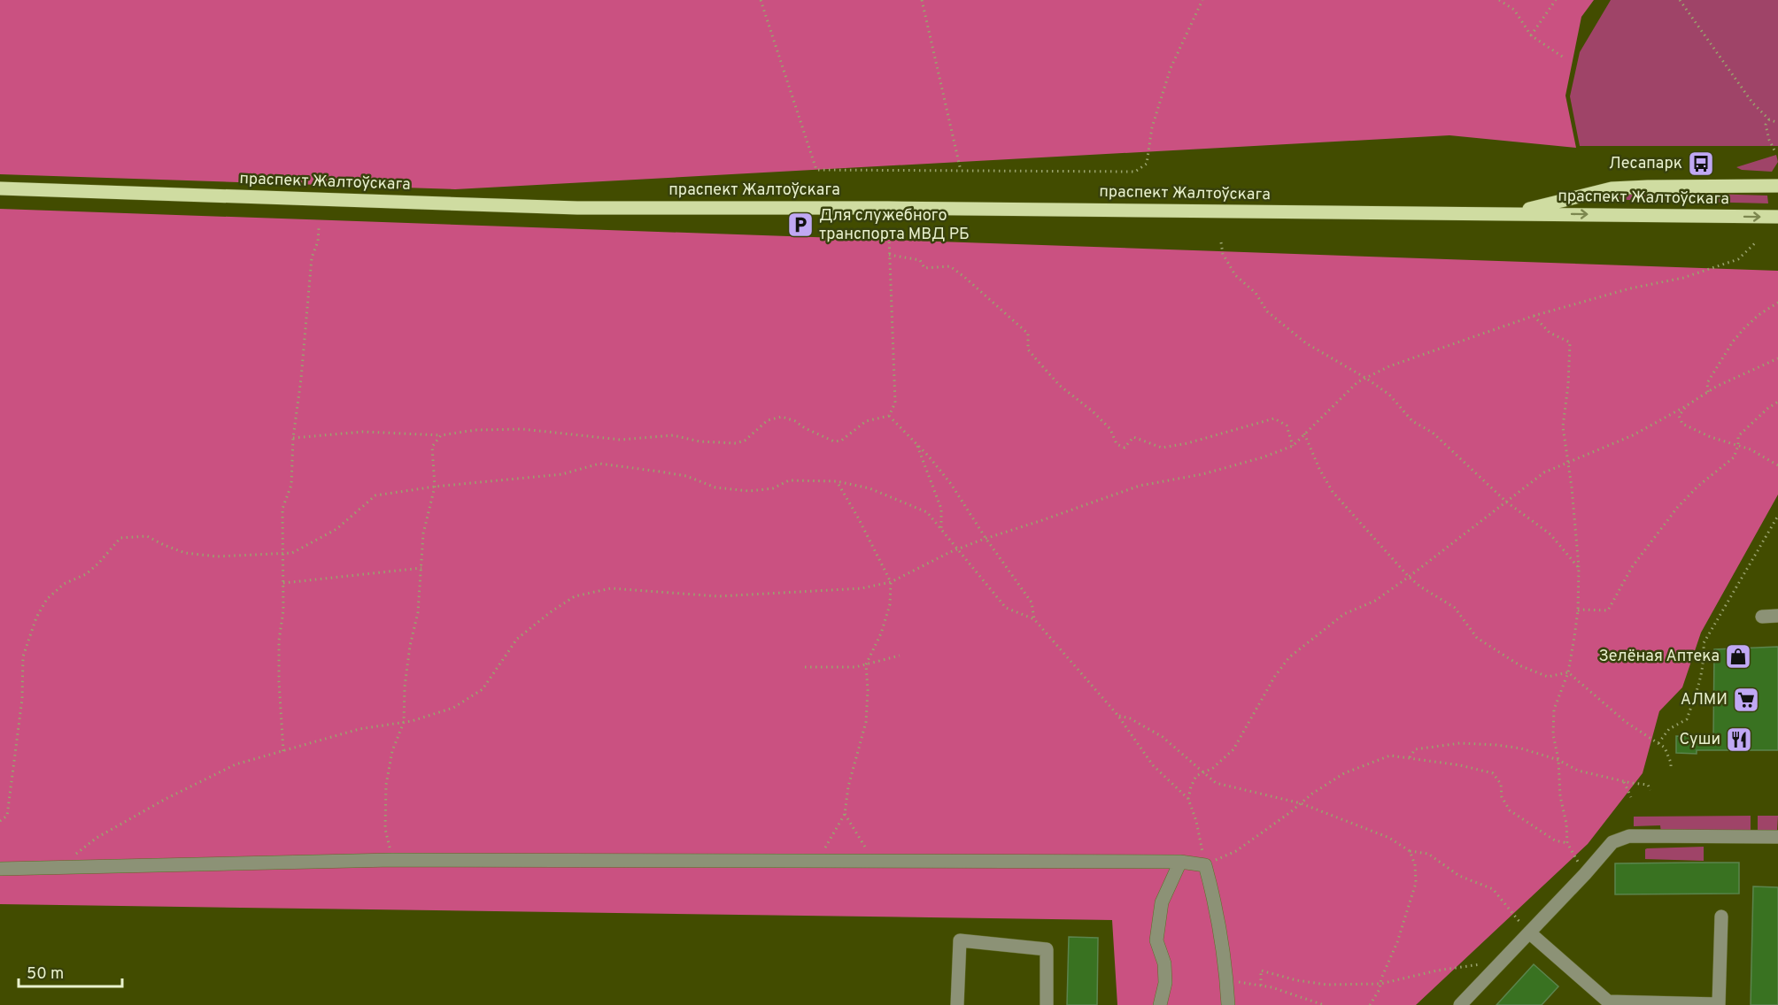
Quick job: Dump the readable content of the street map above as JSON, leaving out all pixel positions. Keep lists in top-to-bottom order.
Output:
{
  "streets": {
    "main road": ["праспект Жалтоўскага"]
  },
  "places": {
    "bus stop": ["Лесапарк"],
    "parking": ["Для служебного транспорта МВД РБ"],
    "shop": ["Зелёная Аптека"],
    "supermarket": ["АЛМИ"],
    "restaurant": ["Суши"]
  },
  "scale_bar": "50 m"
}
